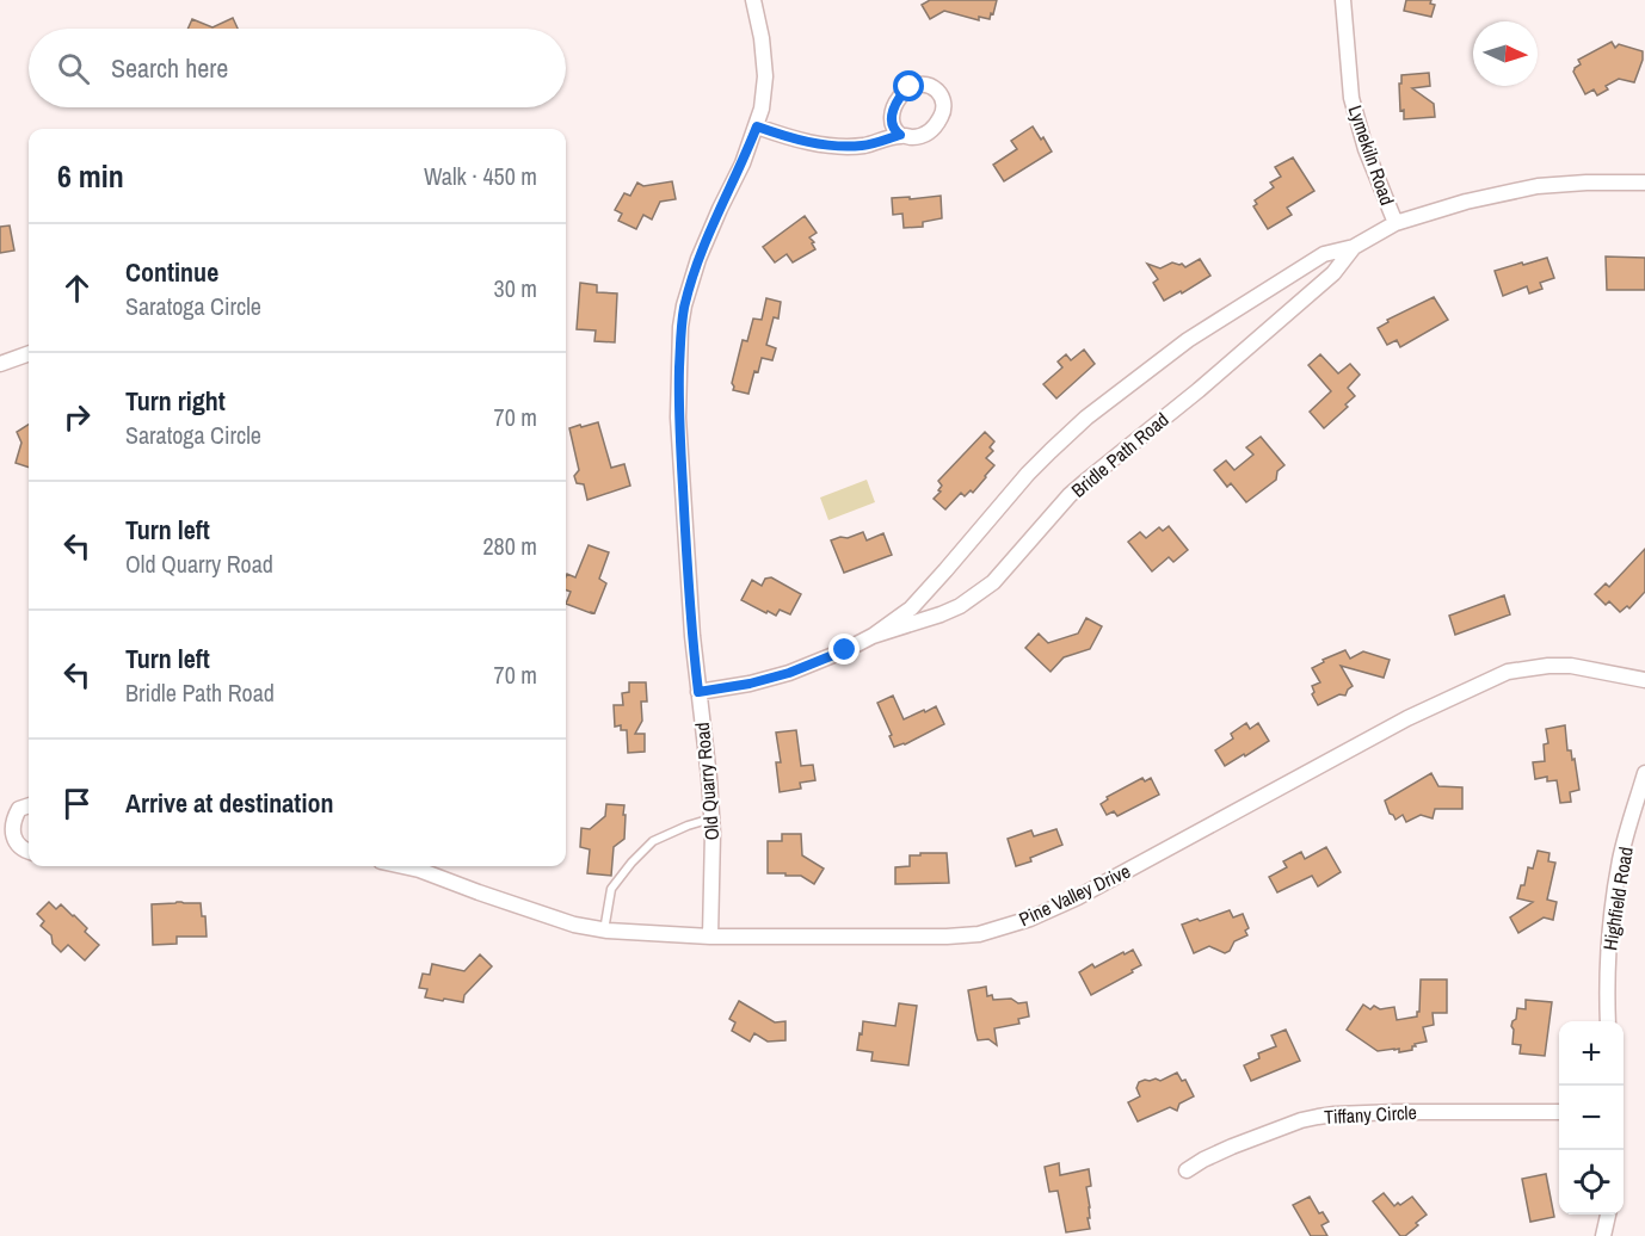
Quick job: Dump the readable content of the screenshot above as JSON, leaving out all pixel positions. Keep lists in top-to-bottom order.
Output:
{
  "streets": {
    "street": [
      "Lymekiln Road",
      "Bridle Path Road",
      "Old Quarry Road",
      "Pine Valley Drive",
      "Highfield Road",
      "Tiffany Circle"
    ]
  },
  "crossings": [
    ["Lymekiln Road", "Bridle Path Road"],
    ["Bridle Path Road", "Old Quarry Road"],
    ["Old Quarry Road", "Pine Valley Drive"]
  ],
  "north": "right",
  "page": {
    "search": "Search here",
    "heading": ["6 min", "Walk · 450 m"],
    "list": [
      ["Continue", "Saratoga Circle", "30 m"],
      ["Turn right", "Saratoga Circle", "70 m"],
      ["Turn left", "Old Quarry Road", "280 m"],
      ["Turn left", "Bridle Path Road", "70 m"],
      "Arrive at destination"
    ],
    "map_buttons": ["+", "−"]
  }
}
